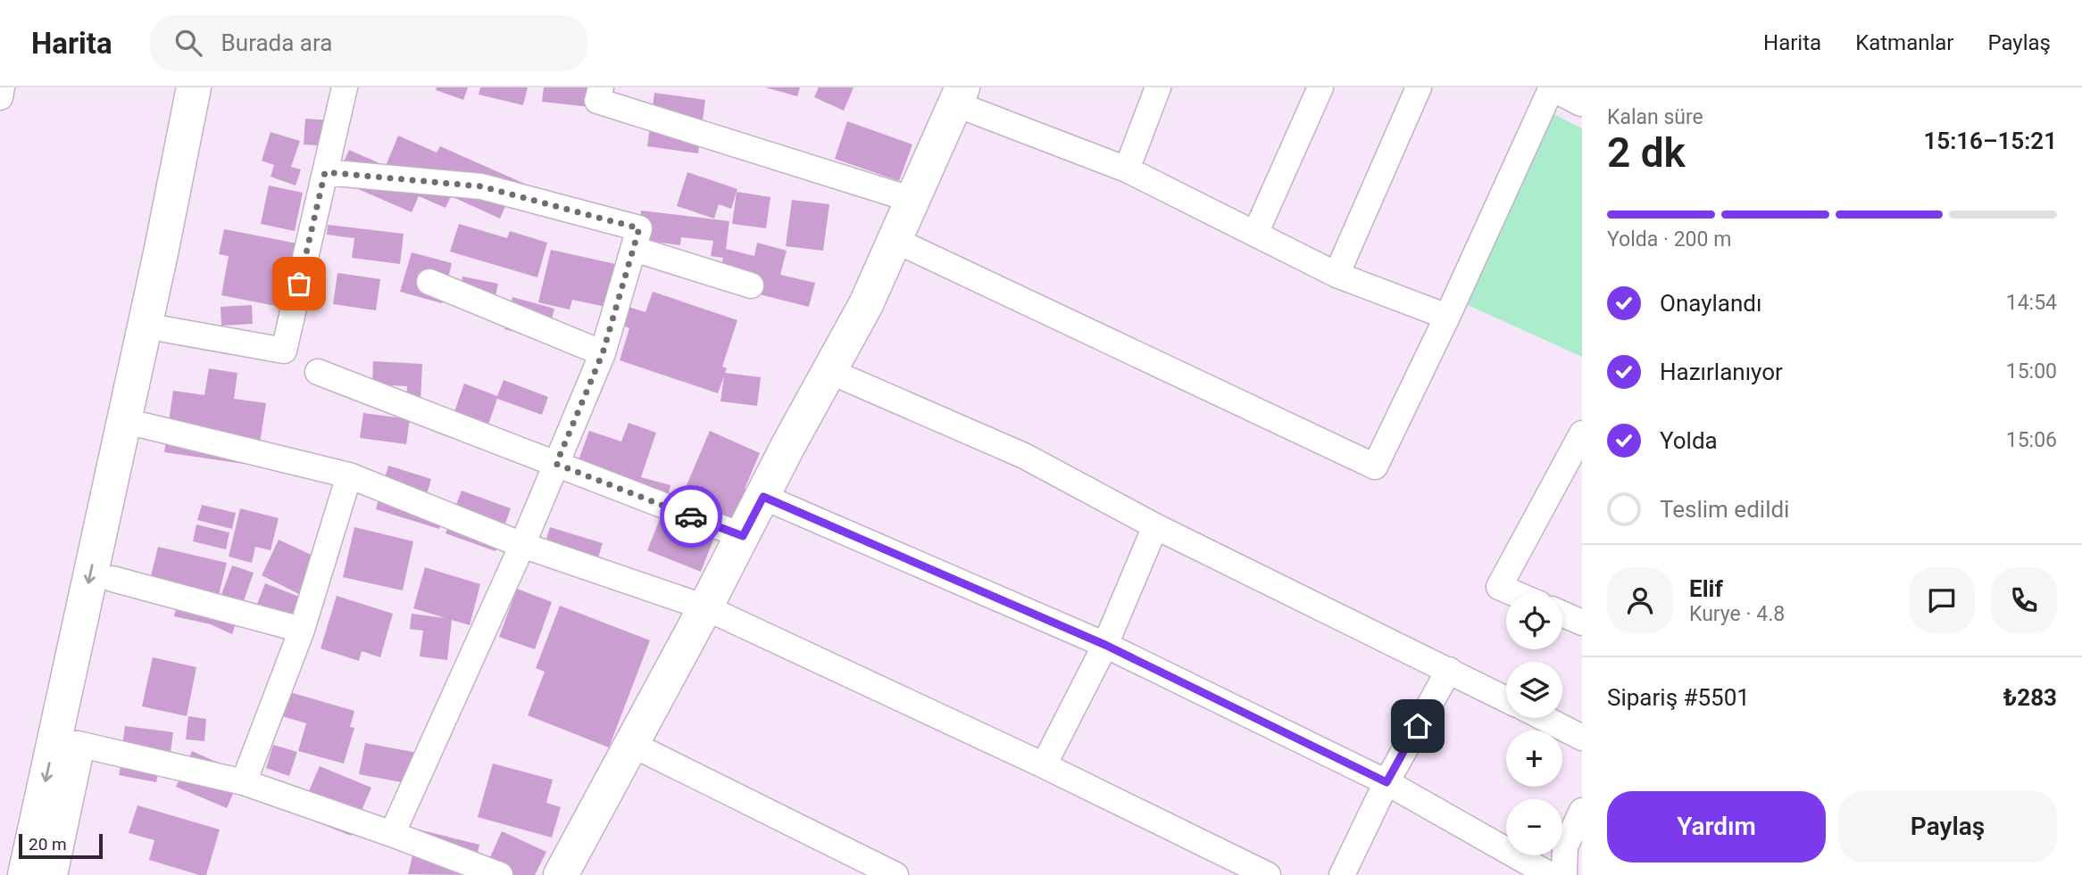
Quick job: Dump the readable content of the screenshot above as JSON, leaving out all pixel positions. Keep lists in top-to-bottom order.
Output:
{
  "scale_bar": "20 m",
  "page": {
    "header": "Harita",
    "search": "Burada ara",
    "nav": ["Harita", "Katmanlar", "Paylaş"],
    "heading": ["2 dk", "Kalan süre", "15:16–15:21"],
    "panel": [
      "Elif",
      "Kurye · 4.8",
      "Sipariş #5501",
      "₺283"
    ],
    "bar": "Yolda · 200 m",
    "list": [
      ["Onaylandı", "14:54"],
      ["Hazırlanıyor", "15:00"],
      ["Yolda", "15:06"],
      "Teslim edildi"
    ],
    "map_buttons": ["+", "−"],
    "buttons": ["Yardım", "Paylaş"],
    "scale": "20 m"
  }
}
